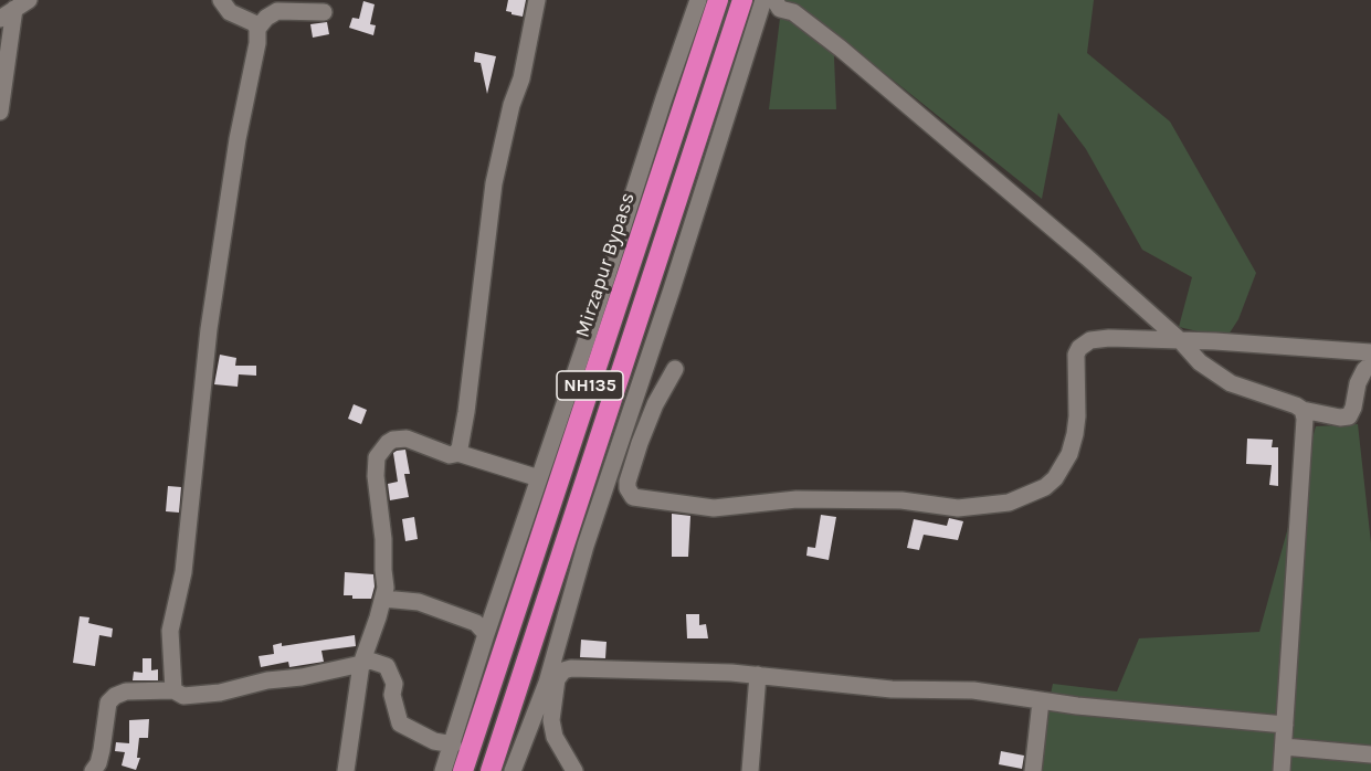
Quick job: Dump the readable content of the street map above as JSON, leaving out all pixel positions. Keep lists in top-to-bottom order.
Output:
{
  "streets": {
    "highway": ["Mirzapur Bypass", "NH135"]
  }
}
